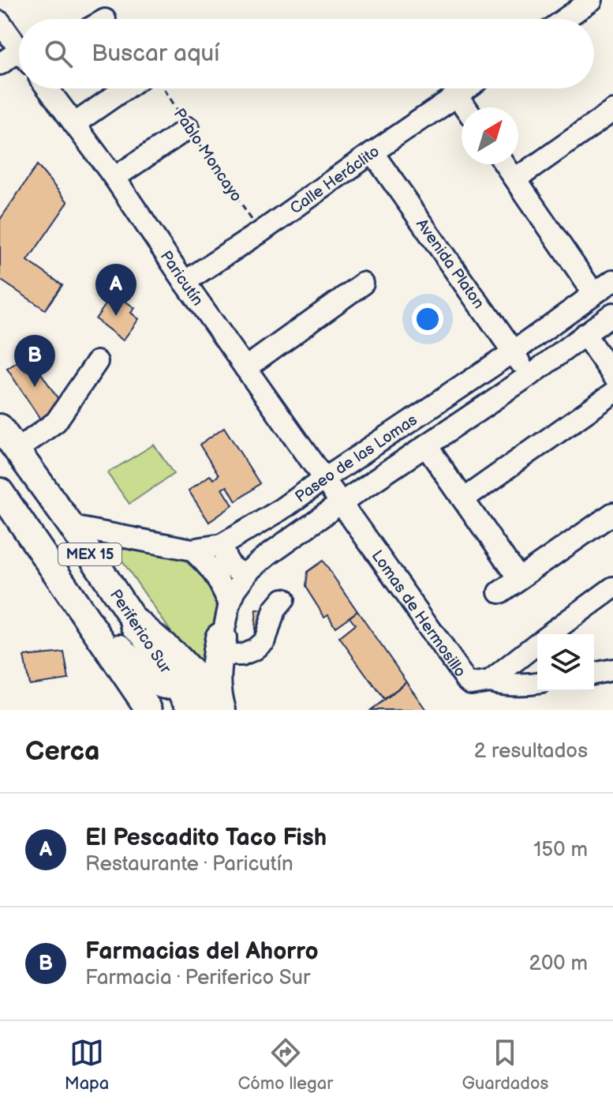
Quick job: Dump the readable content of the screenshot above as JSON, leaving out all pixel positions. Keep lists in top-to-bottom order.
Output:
{
  "streets": {
    "main road": ["MEX 15", "Periferico Sur"],
    "street": [
      "Calle Heráclito",
      "Avenida Platon",
      "Paricutín",
      "Paseo de las Lomas",
      "Lomas de Hermosillo"
    ],
    "path": ["Pablo Moncayo"]
  },
  "crossings": [
    ["Pablo Moncayo", "Calle Heráclito"],
    ["Calle Heráclito", "Avenida Platon"],
    ["Calle Heráclito", "Paricutín"],
    ["Avenida Platon", "Paseo de las Lomas"],
    ["Paricutín", "Paseo de las Lomas"],
    ["Paricutín", "Lomas de Hermosillo"],
    ["Paseo de las Lomas", "Lomas de Hermosillo"],
    ["Paseo de las Lomas", "Periferico Sur"]
  ],
  "north": "top right",
  "page": {
    "search": "Buscar aquí",
    "pins": ["A", "B"],
    "heading": ["Cerca", "2 resultados"],
    "list": [
      {
        "mark": "A",
        "name": "El Pescadito Taco Fish",
        "note": "Restaurante · Paricutín",
        "value": "150 m"
      },
      {
        "mark": "B",
        "name": "Farmacias del Ahorro",
        "note": "Farmacia · Periferico Sur",
        "value": "200 m"
      }
    ],
    "nav": ["Mapa", "Cómo llegar", "Guardados"]
  }
}
